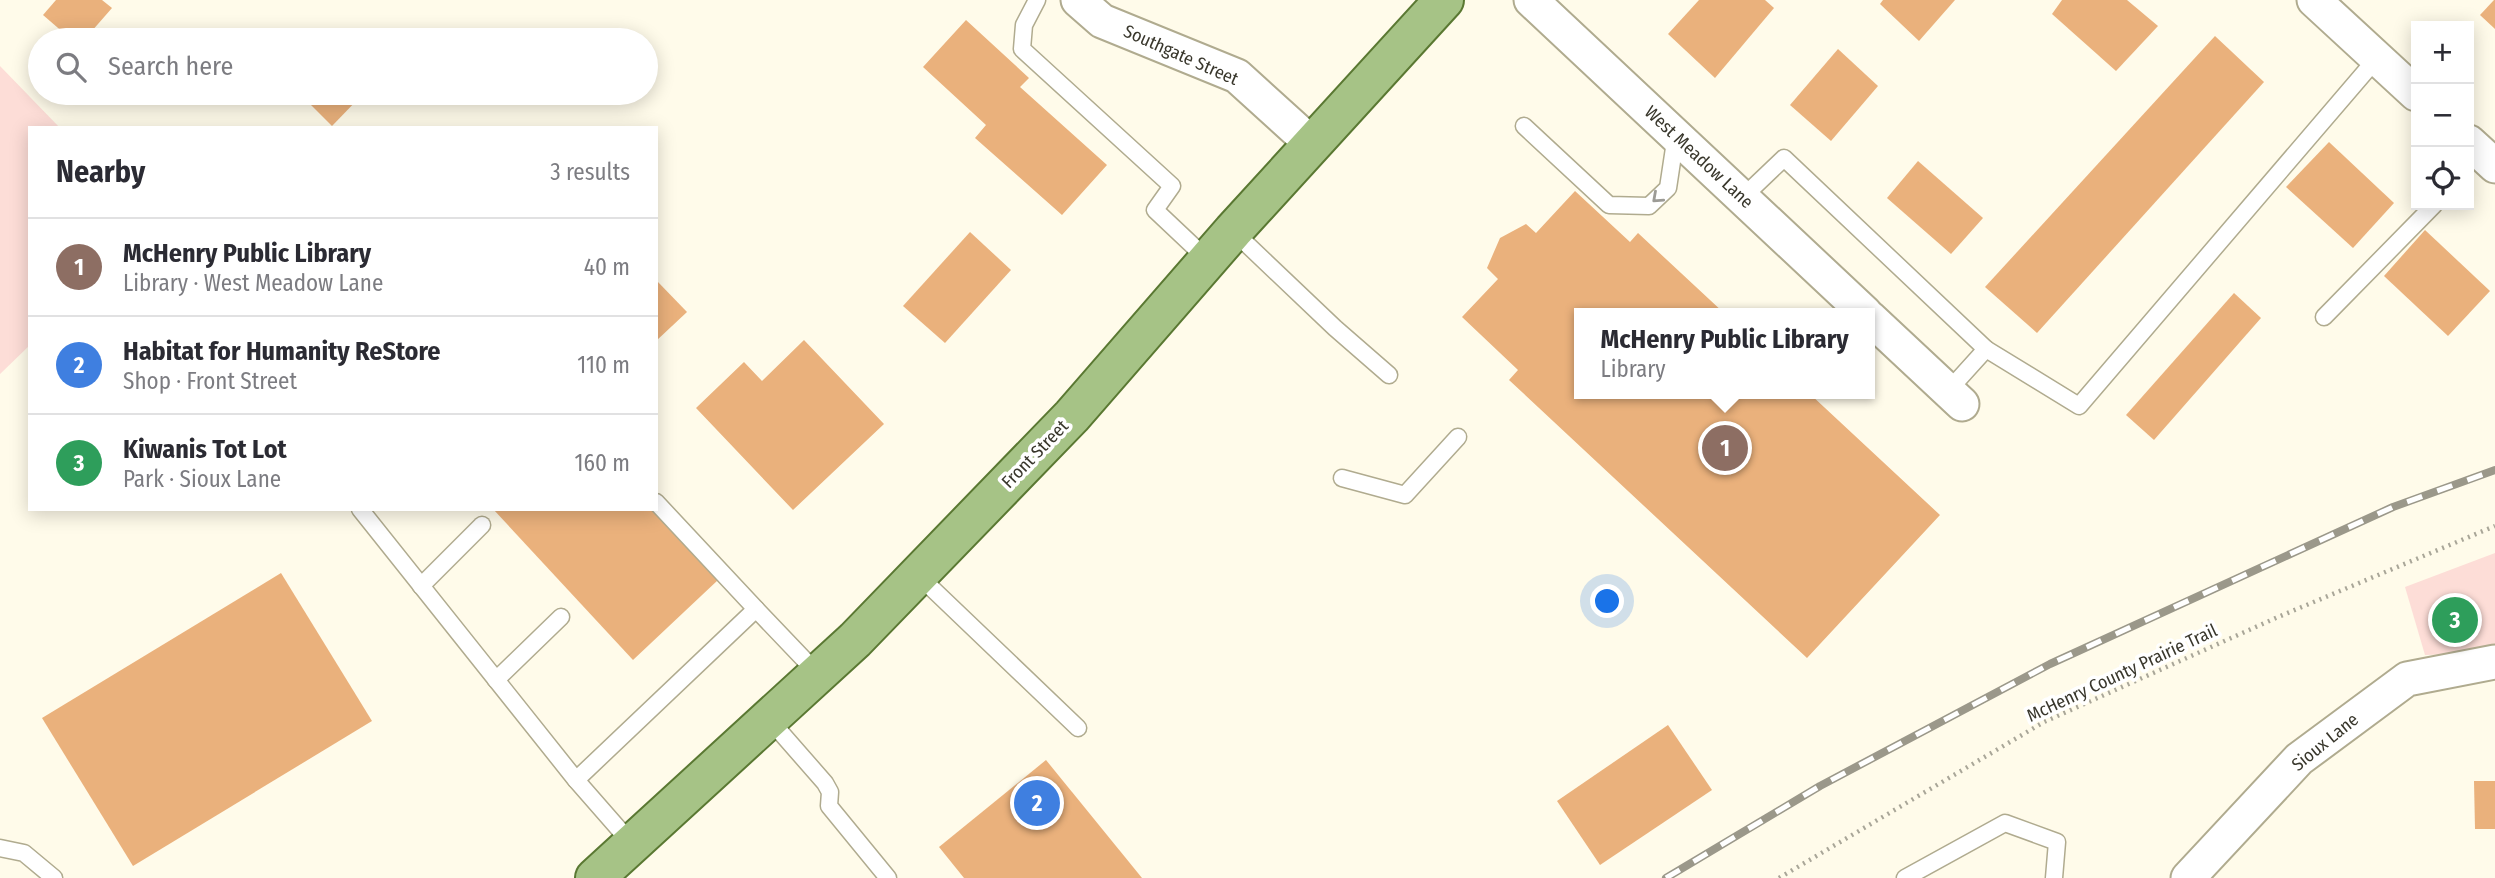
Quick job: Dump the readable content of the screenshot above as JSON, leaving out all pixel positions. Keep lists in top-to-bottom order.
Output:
{
  "streets": {
    "main road": ["Front Street"],
    "street": ["Southgate Street", "West Meadow Lane", "Sioux Lane"],
    "path": ["McHenry County Prairie Trail"]
  },
  "crossings": [
    ["Southgate Street", "Front Street"]
  ],
  "page": {
    "map_buttons": ["+", "−"],
    "search": "Search here",
    "heading": ["Nearby", "3 results"],
    "list": [
      {
        "mark": "1",
        "name": "McHenry Public Library",
        "note": "Library · West Meadow Lane",
        "value": "40 m"
      },
      {
        "mark": "2",
        "name": "Habitat for Humanity ReStore",
        "note": "Shop · Front Street",
        "value": "110 m"
      },
      {
        "mark": "3",
        "name": "Kiwanis Tot Lot",
        "note": "Park · Sioux Lane",
        "value": "160 m"
      }
    ],
    "popup": ["McHenry Public Library", "Library"],
    "pins": ["1", "3", "2"]
  }
}
